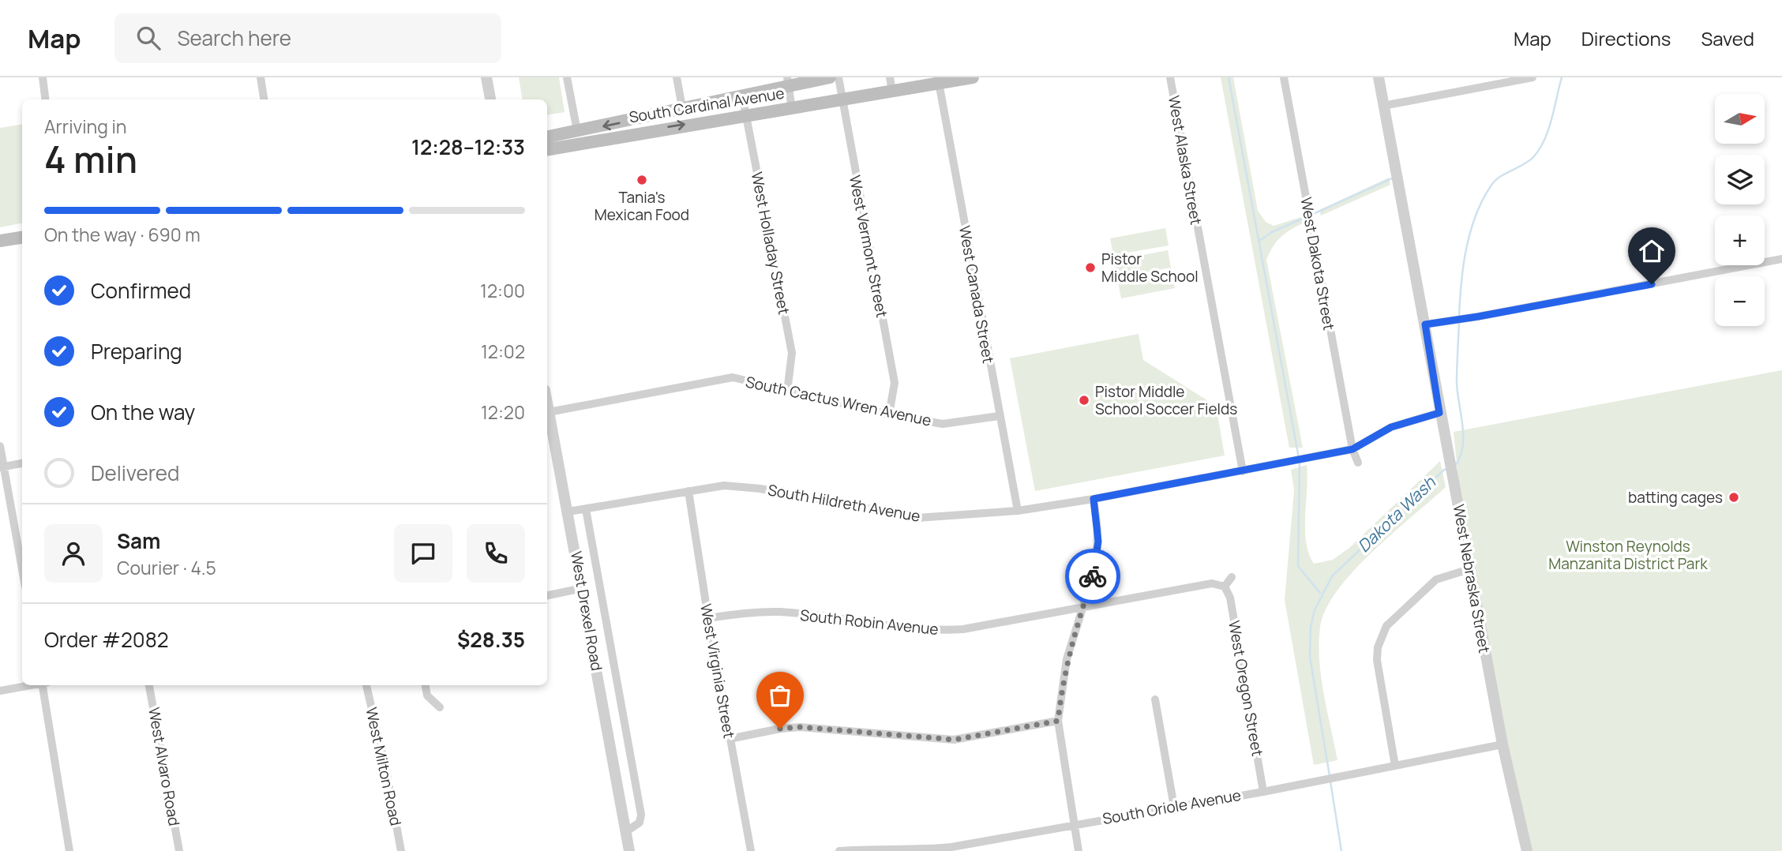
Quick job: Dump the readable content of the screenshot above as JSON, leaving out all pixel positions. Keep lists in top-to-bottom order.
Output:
{
  "streets": {
    "main road": ["South Cardinal Avenue"],
    "street": [
      "West Alaska Street",
      "West Holladay Street",
      "West Vermont Street",
      "West Dakota Street",
      "West Canada Street",
      "South Cactus Wren Avenue",
      "South Hildreth Avenue",
      "West Nebraska Street",
      "West Drexel Road",
      "South Robin Avenue",
      "West Virginia Street",
      "West Oregon Street",
      "West Alvaro Road",
      "West Milton Road",
      "South Oriole Avenue"
    ]
  },
  "crossings": [
    ["South Cardinal Avenue", "West Holladay Street"],
    ["South Cardinal Avenue", "West Vermont Street"],
    ["South Cardinal Avenue", "West Canada Street"],
    ["West Alaska Street", "South Hildreth Avenue"],
    ["West Holladay Street", "South Cactus Wren Avenue"],
    ["West Vermont Street", "South Cactus Wren Avenue"],
    ["West Dakota Street", "South Hildreth Avenue"],
    ["West Canada Street", "South Cactus Wren Avenue"],
    ["West Canada Street", "South Hildreth Avenue"],
    ["South Cactus Wren Avenue", "West Drexel Road"],
    ["South Hildreth Avenue", "West Nebraska Street"],
    ["South Hildreth Avenue", "West Drexel Road"],
    ["South Hildreth Avenue", "West Virginia Street"],
    ["West Nebraska Street", "South Oriole Avenue"],
    ["South Robin Avenue", "West Virginia Street"],
    ["South Robin Avenue", "West Oregon Street"],
    ["West Oregon Street", "South Oriole Avenue"]
  ],
  "water": ["Dakota Wash"],
  "parks": ["Winston Reynolds Manzanita District Park"],
  "places": [
    "Tania's Mexican Food",
    "Pistor Middle School",
    "Pistor Middle School Soccer Fields",
    "batting cages"
  ],
  "north": "right",
  "page": {
    "header": "Map",
    "search": "Search here",
    "nav": ["Map", "Directions", "Saved"],
    "map_buttons": ["+", "−"],
    "heading": ["4 min", "Arriving in", "12:28–12:33"],
    "panel": [
      "Sam",
      "Courier · 4.5",
      "Order #2082",
      "$28.35"
    ],
    "bar": "On the way · 690 m",
    "list": [
      ["Confirmed", "12:00"],
      ["Preparing", "12:02"],
      ["On the way", "12:20"],
      "Delivered"
    ]
  }
}
